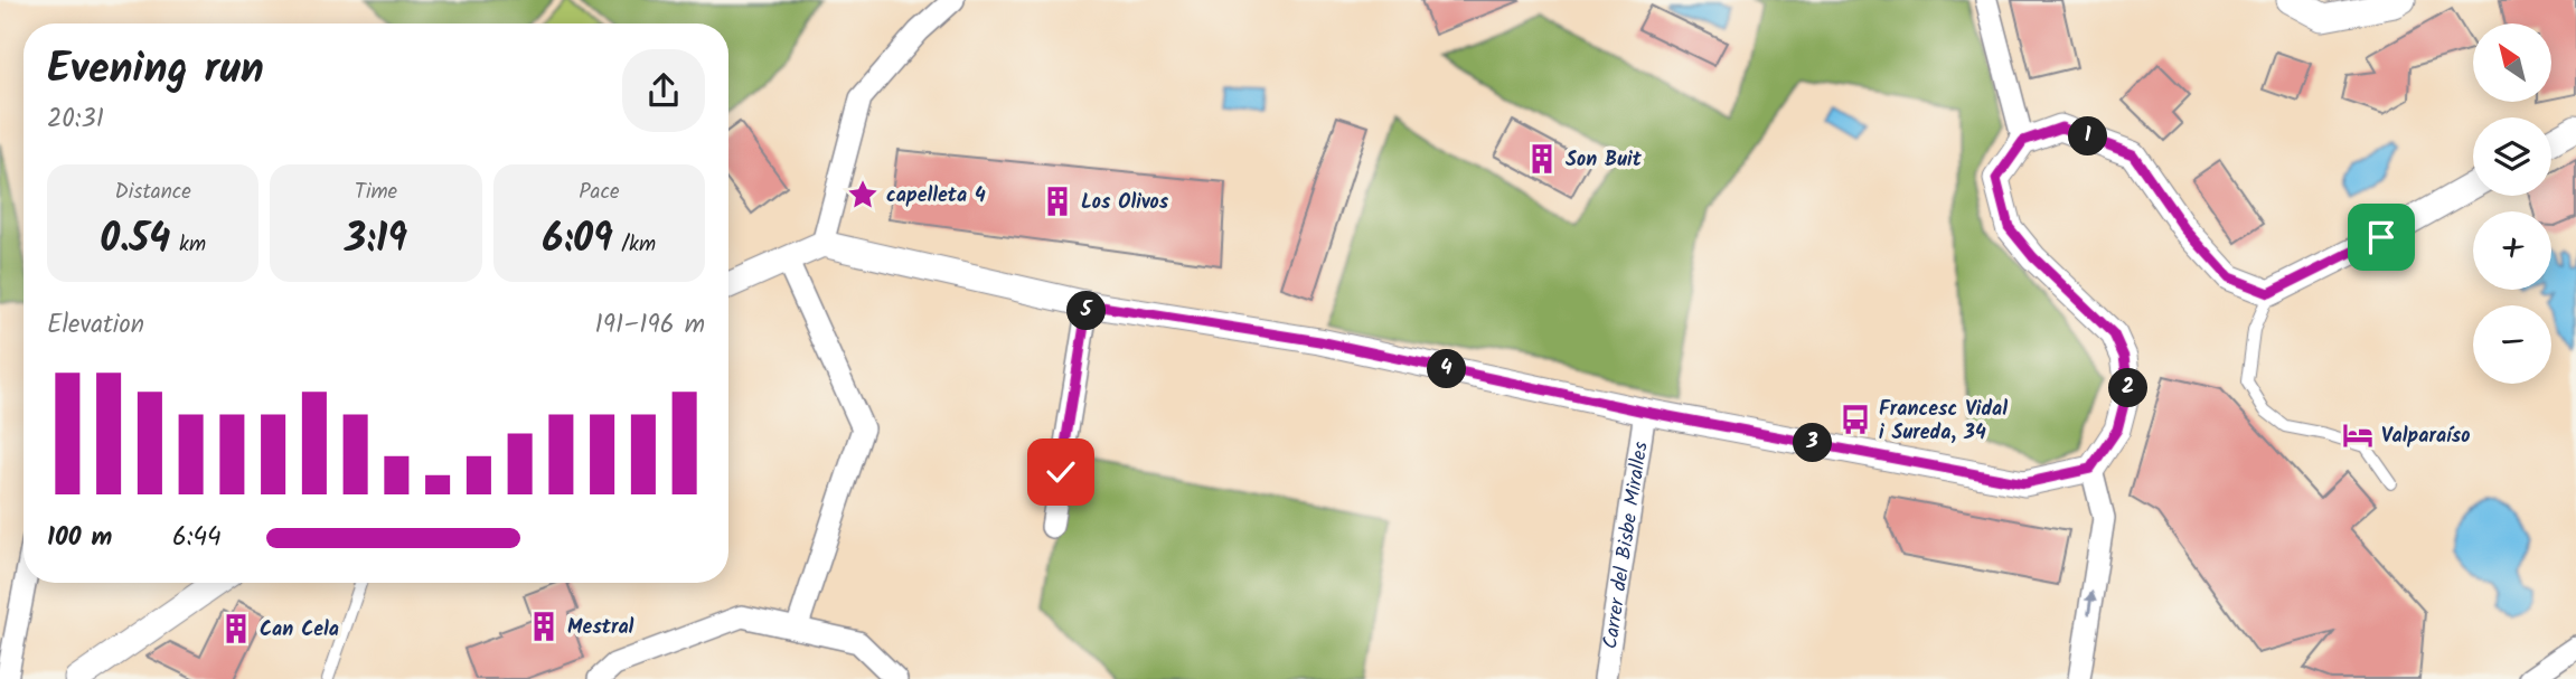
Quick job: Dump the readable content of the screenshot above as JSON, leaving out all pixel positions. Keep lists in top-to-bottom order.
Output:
{
  "streets": {
    "street": ["Carrer del Bisbe Miralles"]
  },
  "places": {
    "building": [
      "Son Buit",
      "Los Olivos",
      "Mestral",
      "Can Cela"
    ],
    "place": ["capelleta 4"],
    "bus stop": ["Francesc Vidal i Sureda, 34"],
    "hotel": ["Valparaíso"]
  },
  "north": "top left",
  "page": {
    "map_buttons": ["+", "−"],
    "heading": ["Evening run", "20:31"],
    "pins": [
      "1",
      "5",
      "4",
      "2",
      "3"
    ],
    "stats": [
      ["Distance", "0.54 km"],
      ["Time", "3:19"],
      ["Pace", "6:09 /km"]
    ],
    "chart": ["Elevation", "191–196 m"],
    "list": [
      {
        "name": "100 m",
        "note": "6:44"
      }
    ]
  }
}
